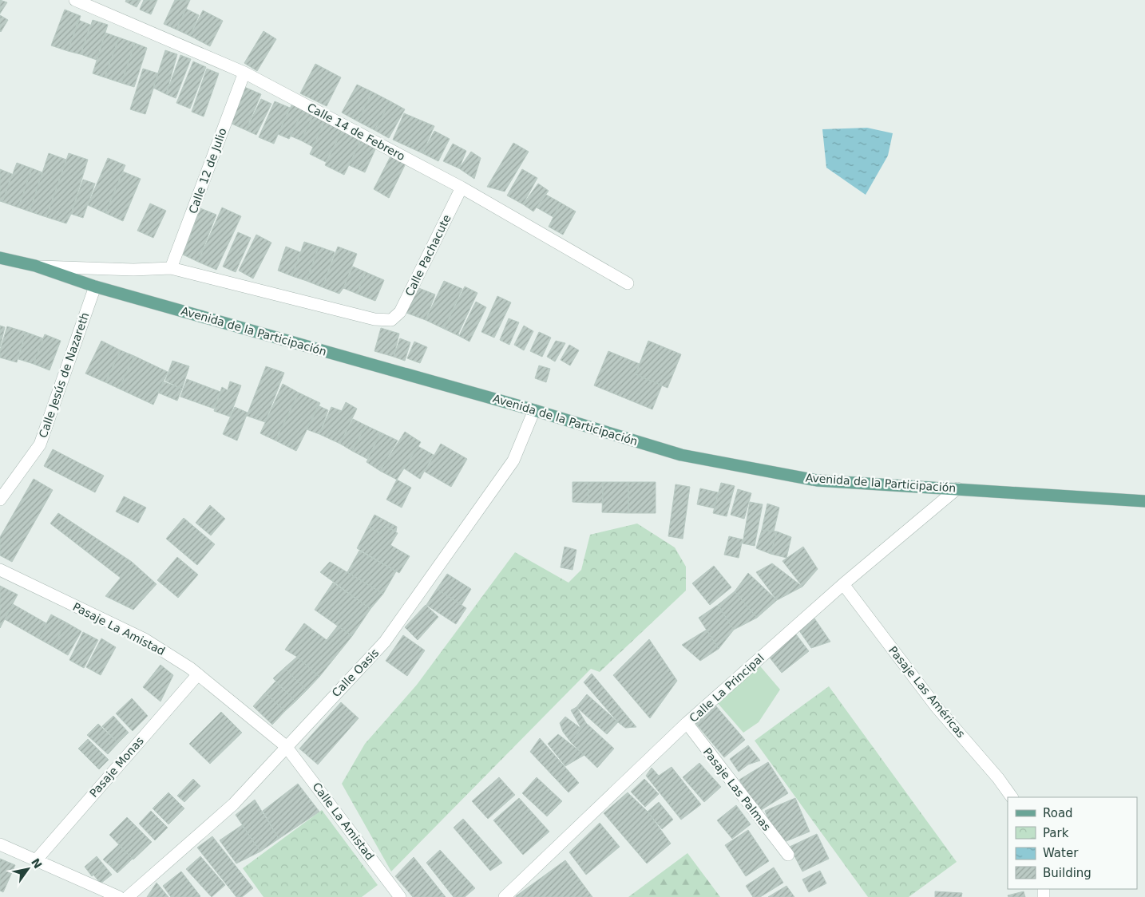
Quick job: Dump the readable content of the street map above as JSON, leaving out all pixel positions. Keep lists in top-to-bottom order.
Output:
{
  "streets": {
    "main road": ["Avenida de la Participación"],
    "street": [
      "Calle 14 de Febrero",
      "Calle 12 de Julio",
      "Calle Pachacute",
      "Calle Jesús de Nazareth",
      "Pasaje La Amistad",
      "Calle Oasis",
      "Calle La Principal",
      "Pasaje Las Américas",
      "Pasaje Monas",
      "Pasaje Las Palmas",
      "Calle La Amistad"
    ]
  },
  "crossings": [
    ["Calle 14 de Febrero", "Calle 12 de Julio"],
    ["Calle 14 de Febrero", "Calle Pachacute"],
    ["Calle 12 de Julio", "Calle Pachacute"],
    ["Avenida de la Participación", "Calle Jesús de Nazareth"],
    ["Avenida de la Participación", "Calle Oasis"],
    ["Avenida de la Participación", "Calle La Principal"],
    ["Pasaje La Amistad", "Calle Oasis"],
    ["Pasaje La Amistad", "Pasaje Monas"],
    ["Pasaje La Amistad", "Calle La Amistad"],
    ["Calle Oasis", "Calle La Amistad"],
    ["Calle La Principal", "Pasaje Las Américas"],
    ["Calle La Principal", "Pasaje Las Palmas"]
  ],
  "legend": [
    "Road",
    "Park",
    "Water",
    "Building"
  ],
  "north": "top right"
}
